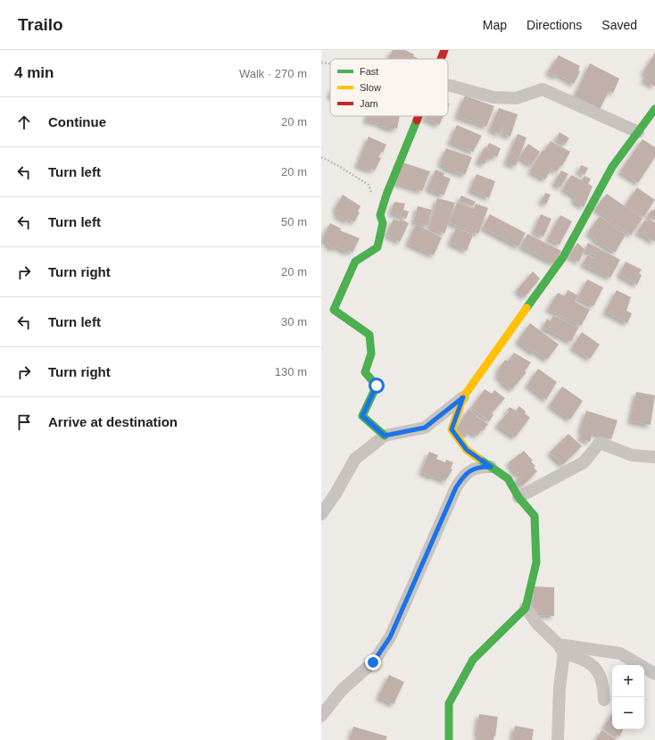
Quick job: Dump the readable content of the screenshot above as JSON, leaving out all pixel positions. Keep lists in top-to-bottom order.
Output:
{
  "legend": ["Fast", "Slow", "Jam"],
  "page": {
    "header": "Trailo",
    "nav": ["Map", "Directions", "Saved"],
    "heading": ["4 min", "Walk · 270 m"],
    "list": [
      ["Continue", "20 m"],
      ["Turn left", "20 m"],
      ["Turn left", "50 m"],
      ["Turn right", "20 m"],
      ["Turn left", "30 m"],
      ["Turn right", "130 m"],
      "Arrive at destination"
    ],
    "map_buttons": ["+", "−"]
  }
}
